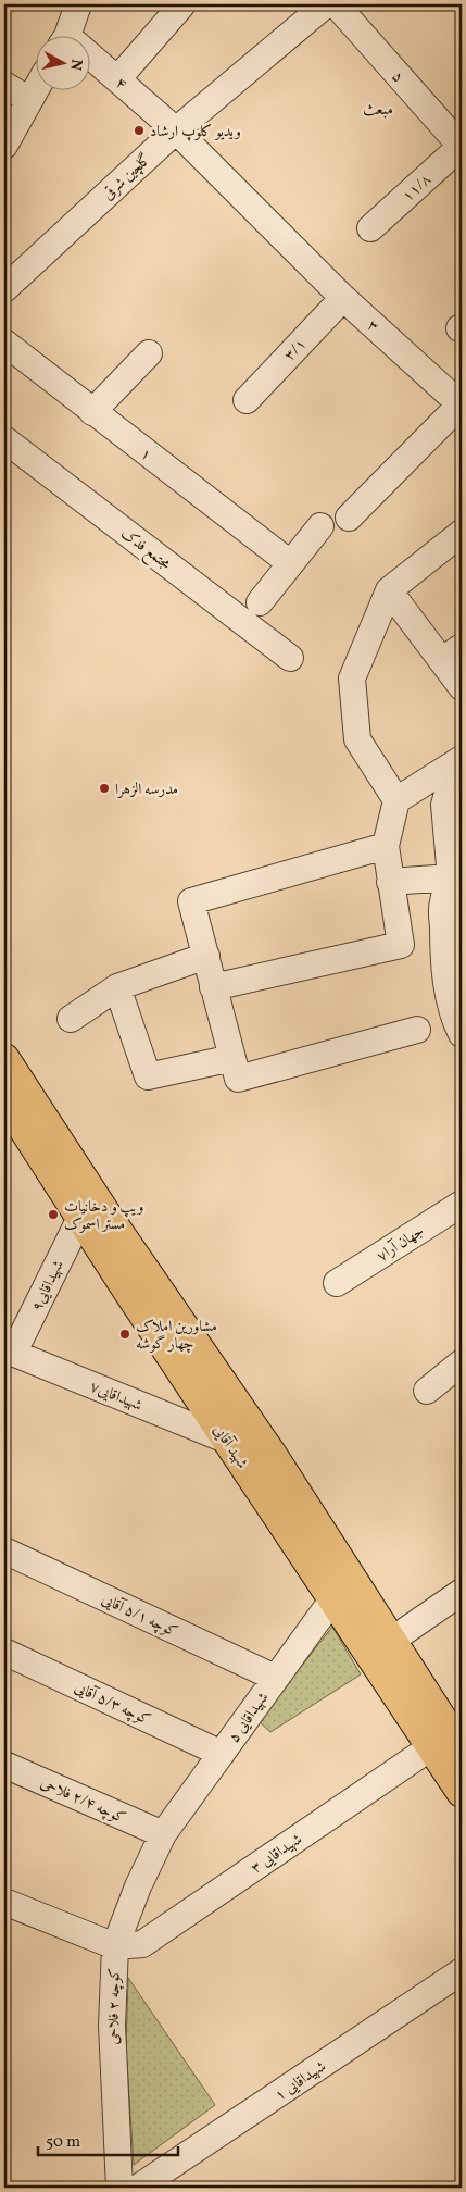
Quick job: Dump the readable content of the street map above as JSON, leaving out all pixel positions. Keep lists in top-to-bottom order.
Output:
{
  "streets": {
    "main road": ["شهید آقایی"],
    "street": [
      "۵",
      "۴",
      "گلچین شرقی",
      "۱۱/۸",
      "۳",
      "۳/۱",
      "۱",
      "مجتمع فدک",
      "جهان آرا۷",
      "شهیداقایی۹",
      "شهیداقایی۷",
      "کوچه ۵/۱ آقایی",
      "کوچه ۵/۳ آقایی",
      "۵ شهیداقایی",
      "کوچه ۲/۴ فلاحی",
      "۳ شهیداقایی",
      "کوچه ۲ فلاحی",
      "۱ شهیداقایی"
    ]
  },
  "crossings": [
    ["۵", "۱۱/۸"],
    ["۴", "گلچین شرقی"],
    ["۴", "۳"],
    ["گلچین شرقی", "۳"],
    ["۳", "۳/۱"],
    ["شهیداقایی۹", "شهیداقایی۷"],
    ["شهیداقایی۹", "شهید آقایی"],
    ["شهیداقایی۷", "شهید آقایی"],
    ["شهید آقایی", "۵ شهیداقایی"],
    ["شهید آقایی", "۳ شهیداقایی"],
    ["کوچه ۵/۱ آقایی", "۵ شهیداقایی"],
    ["کوچه ۵/۳ آقایی", "۵ شهیداقایی"],
    ["۵ شهیداقایی", "کوچه ۲/۴ فلاحی"],
    ["۵ شهیداقایی", "کوچه ۲ فلاحی"],
    ["کوچه ۲/۴ فلاحی", "کوچه ۲ فلاحی"],
    ["۳ شهیداقایی", "کوچه ۲ فلاحی"]
  ],
  "districts": ["مبعث"],
  "places": [
    "ویدیو کلوپ ارشاد",
    "مدرسه الزهرا",
    "ویپ و دخانیات مستر اسموک",
    "مشاورین املاک چهار گوشه"
  ],
  "scale_bar": "50 m",
  "north": "right"
}
